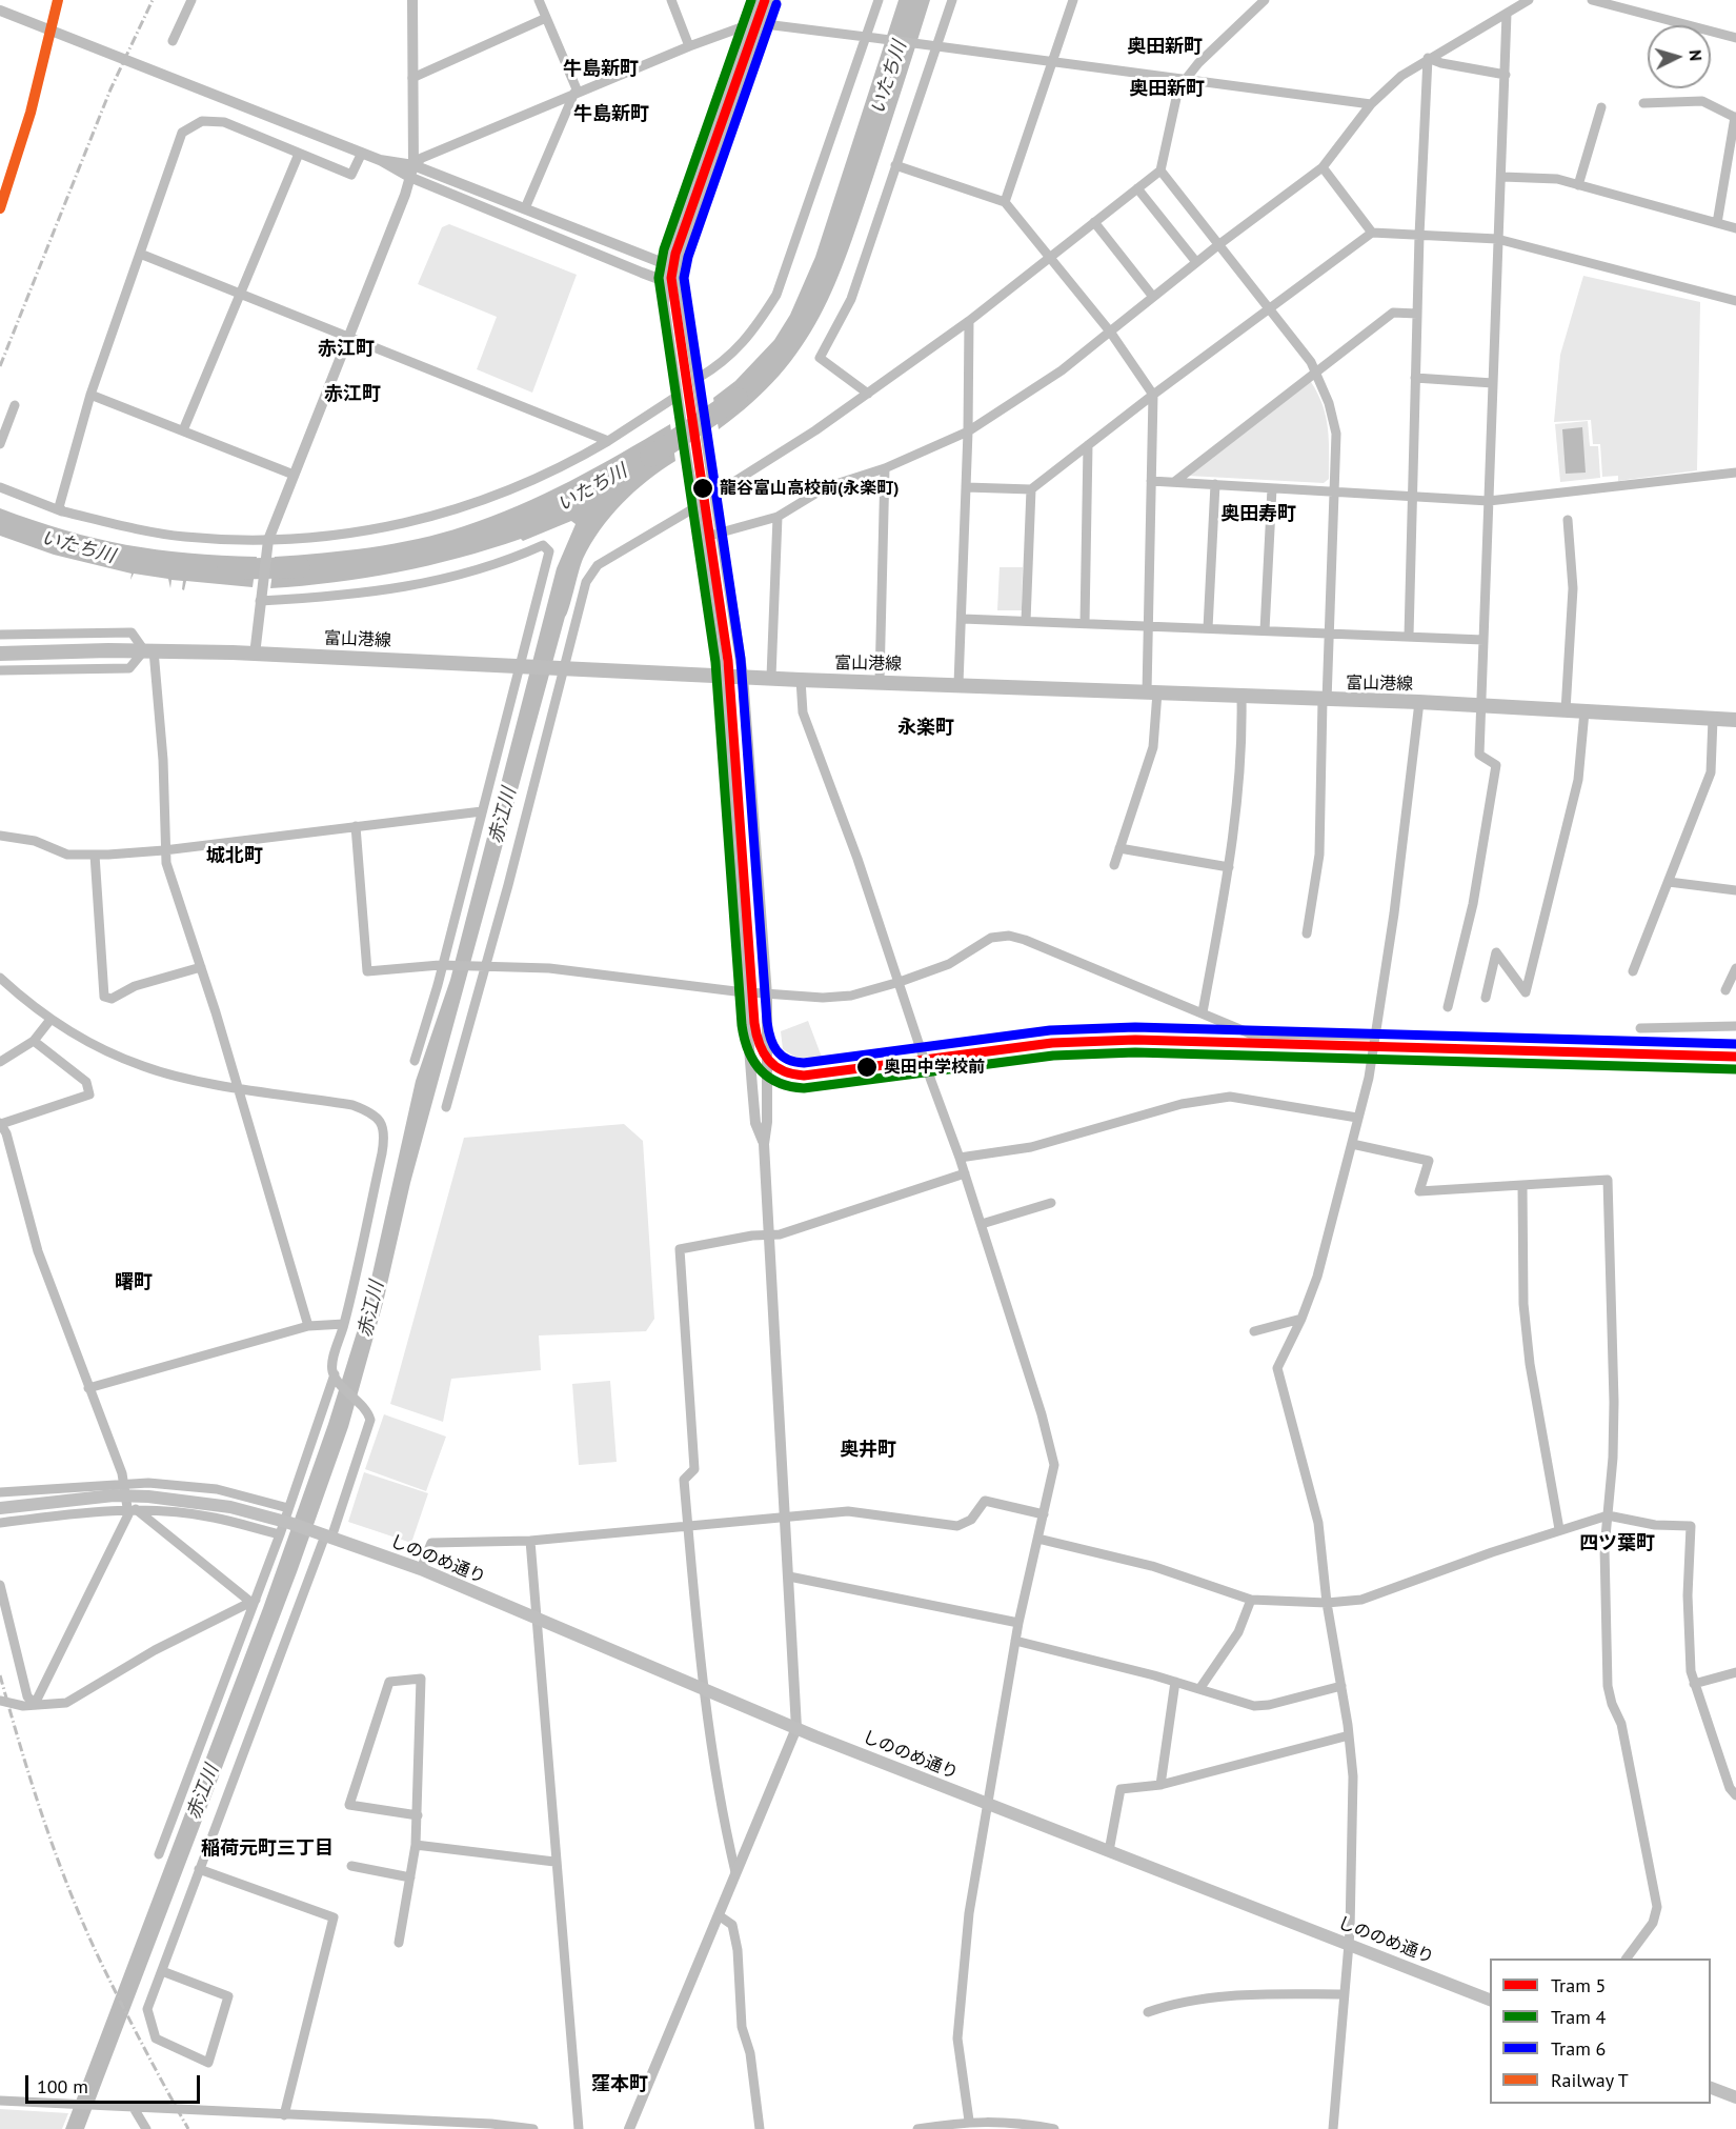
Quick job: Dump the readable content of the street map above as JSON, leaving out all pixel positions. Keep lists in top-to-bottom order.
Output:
{
  "streets": {
    "main road": ["富山港線", "しののめ通り"]
  },
  "districts": [
    "奥田新町",
    "牛島新町",
    "奥田新町",
    "牛島新町",
    "赤江町",
    "赤江町",
    "奥田寿町",
    "永楽町",
    "城北町",
    "曙町",
    "奥井町",
    "四ツ葉町",
    "稲荷元町三丁目",
    "窪本町"
  ],
  "water": ["いたち川", "赤江川"],
  "places": ["龍谷富山高校前(永楽町)", "奥田中学校前"],
  "lines": [
    "tram line 5",
    "tram line 4",
    "rail line T",
    "tram line 6"
  ],
  "legend": [
    "Tram 5",
    "Tram 4",
    "Tram 6",
    "Railway T"
  ],
  "scale_bar": "100 m",
  "north": "right"
}
